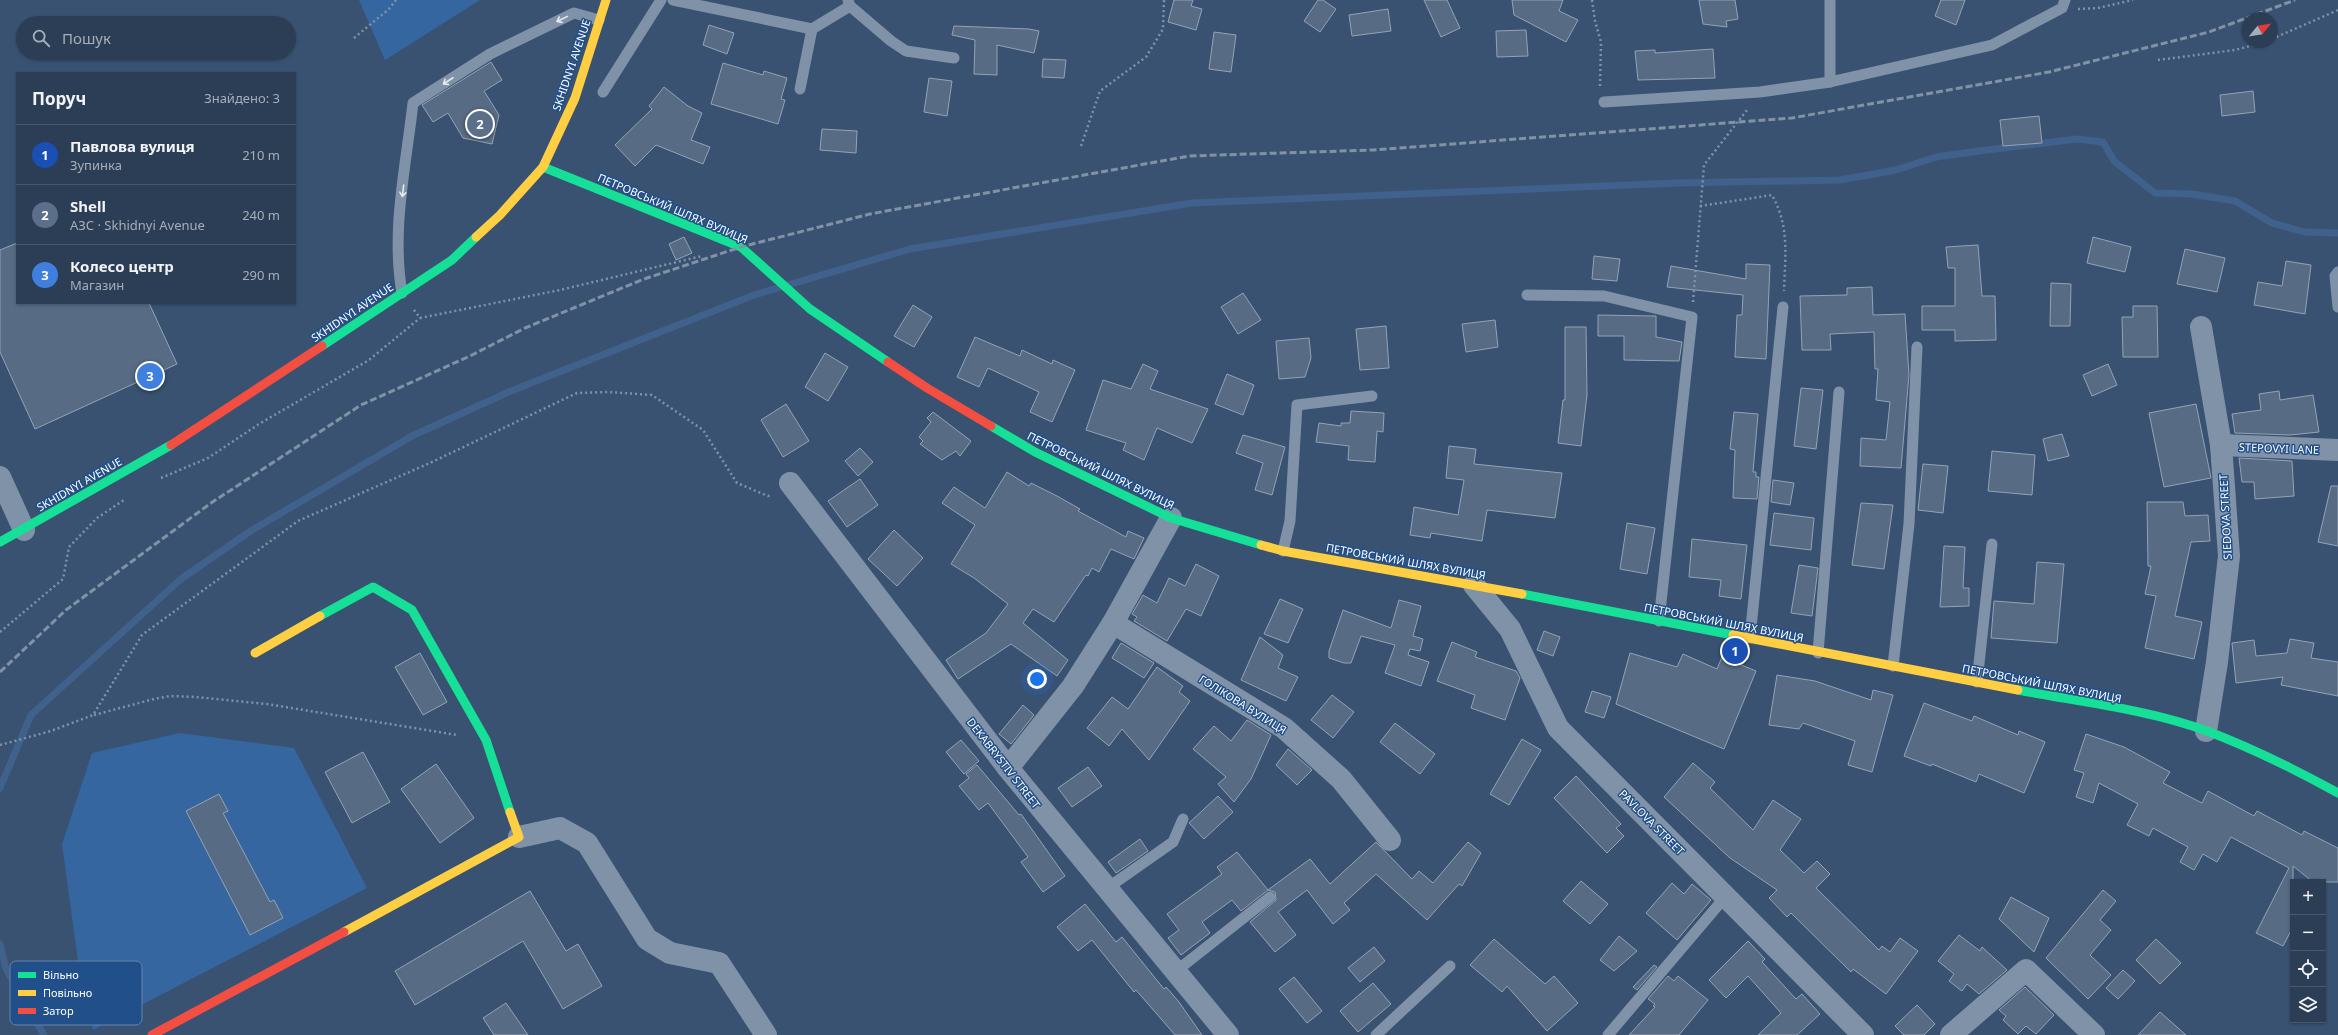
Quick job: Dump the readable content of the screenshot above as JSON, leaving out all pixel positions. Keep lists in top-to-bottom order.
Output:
{
  "streets": {
    "street": [
      "SKHIDNYI AVENUE",
      "ПЕТРОВСЬКИЙ ШЛЯХ ВУЛИЦЯ",
      "STEPOVYI LANE",
      "SIEDOVA STREET",
      "ГОЛІКОВА ВУЛИЦЯ",
      "DEKABRYSTIV STREET",
      "PAVLOVA STREET"
    ]
  },
  "crossings": [
    ["SKHIDNYI AVENUE", "ПЕТРОВСЬКИЙ ШЛЯХ ВУЛИЦЯ"],
    ["ПЕТРОВСЬКИЙ ШЛЯХ ВУЛИЦЯ", "SIEDOVA STREET"],
    ["ПЕТРОВСЬКИЙ ШЛЯХ ВУЛИЦЯ", "PAVLOVA STREET"],
    ["STEPOVYI LANE", "SIEDOVA STREET"]
  ],
  "legend": ["Вільно", "Повільно", "Затор"],
  "north": "top right",
  "page": {
    "search": "Пошук",
    "heading": ["Поруч", "Знайдено: 3"],
    "pins": ["2", "3", "1"],
    "list": [
      {
        "mark": "1",
        "name": "Павлова вулиця",
        "note": "Зупинка",
        "value": "210 m"
      },
      {
        "mark": "2",
        "name": "Shell",
        "note": "АЗС · Skhidnyi Avenue",
        "value": "240 m"
      },
      {
        "mark": "3",
        "name": "Колесо центр",
        "note": "Магазин",
        "value": "290 m"
      }
    ],
    "map_buttons": ["+", "−"]
  }
}
